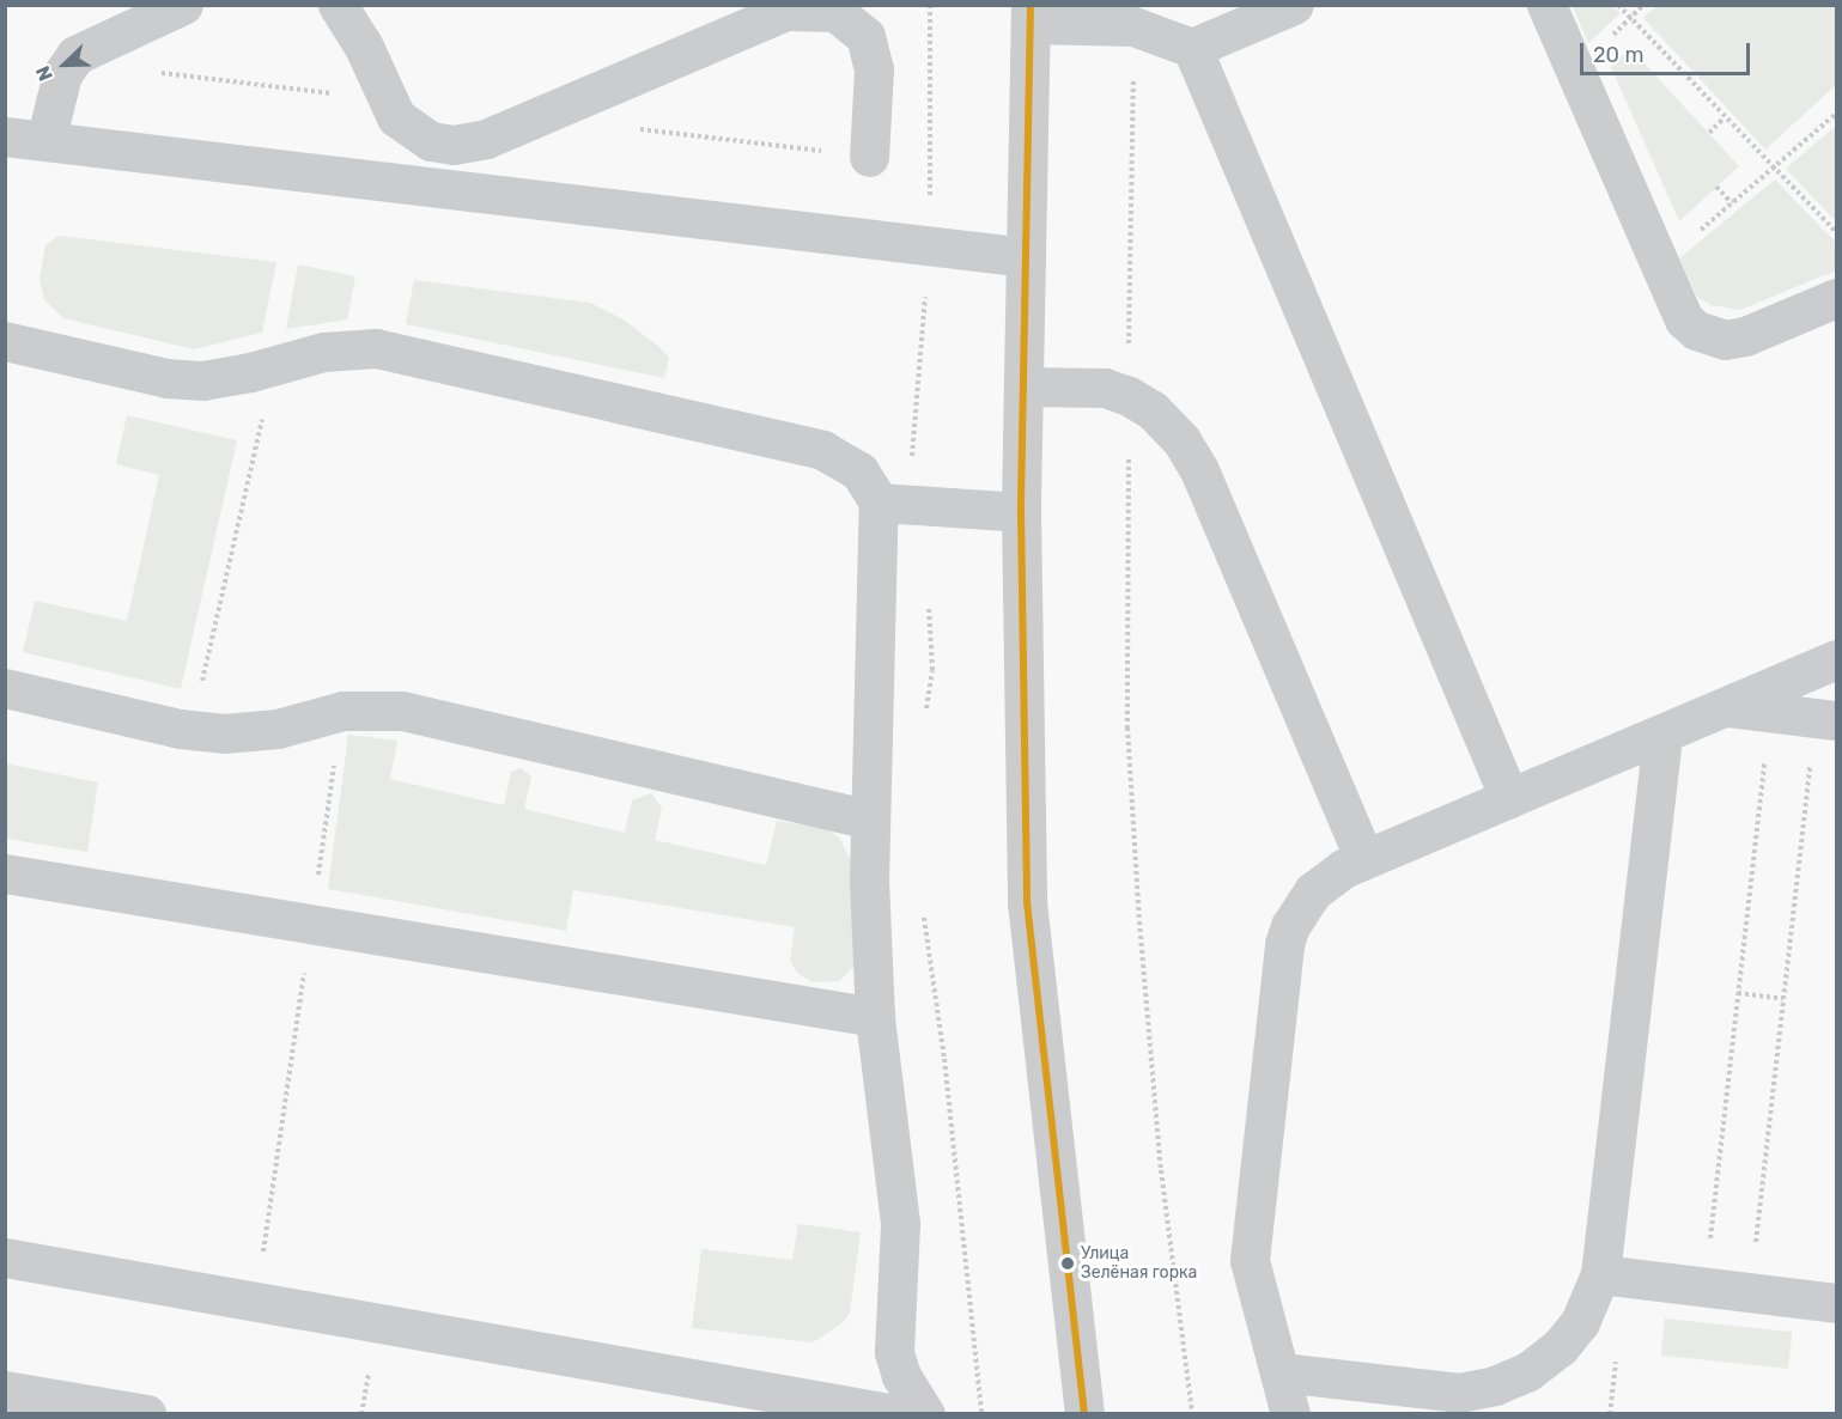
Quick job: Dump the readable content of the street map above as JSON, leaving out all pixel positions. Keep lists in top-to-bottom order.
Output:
{
  "places": ["Улица Зелёная горка"],
  "scale_bar": "20 m",
  "north": "bottom left"
}
